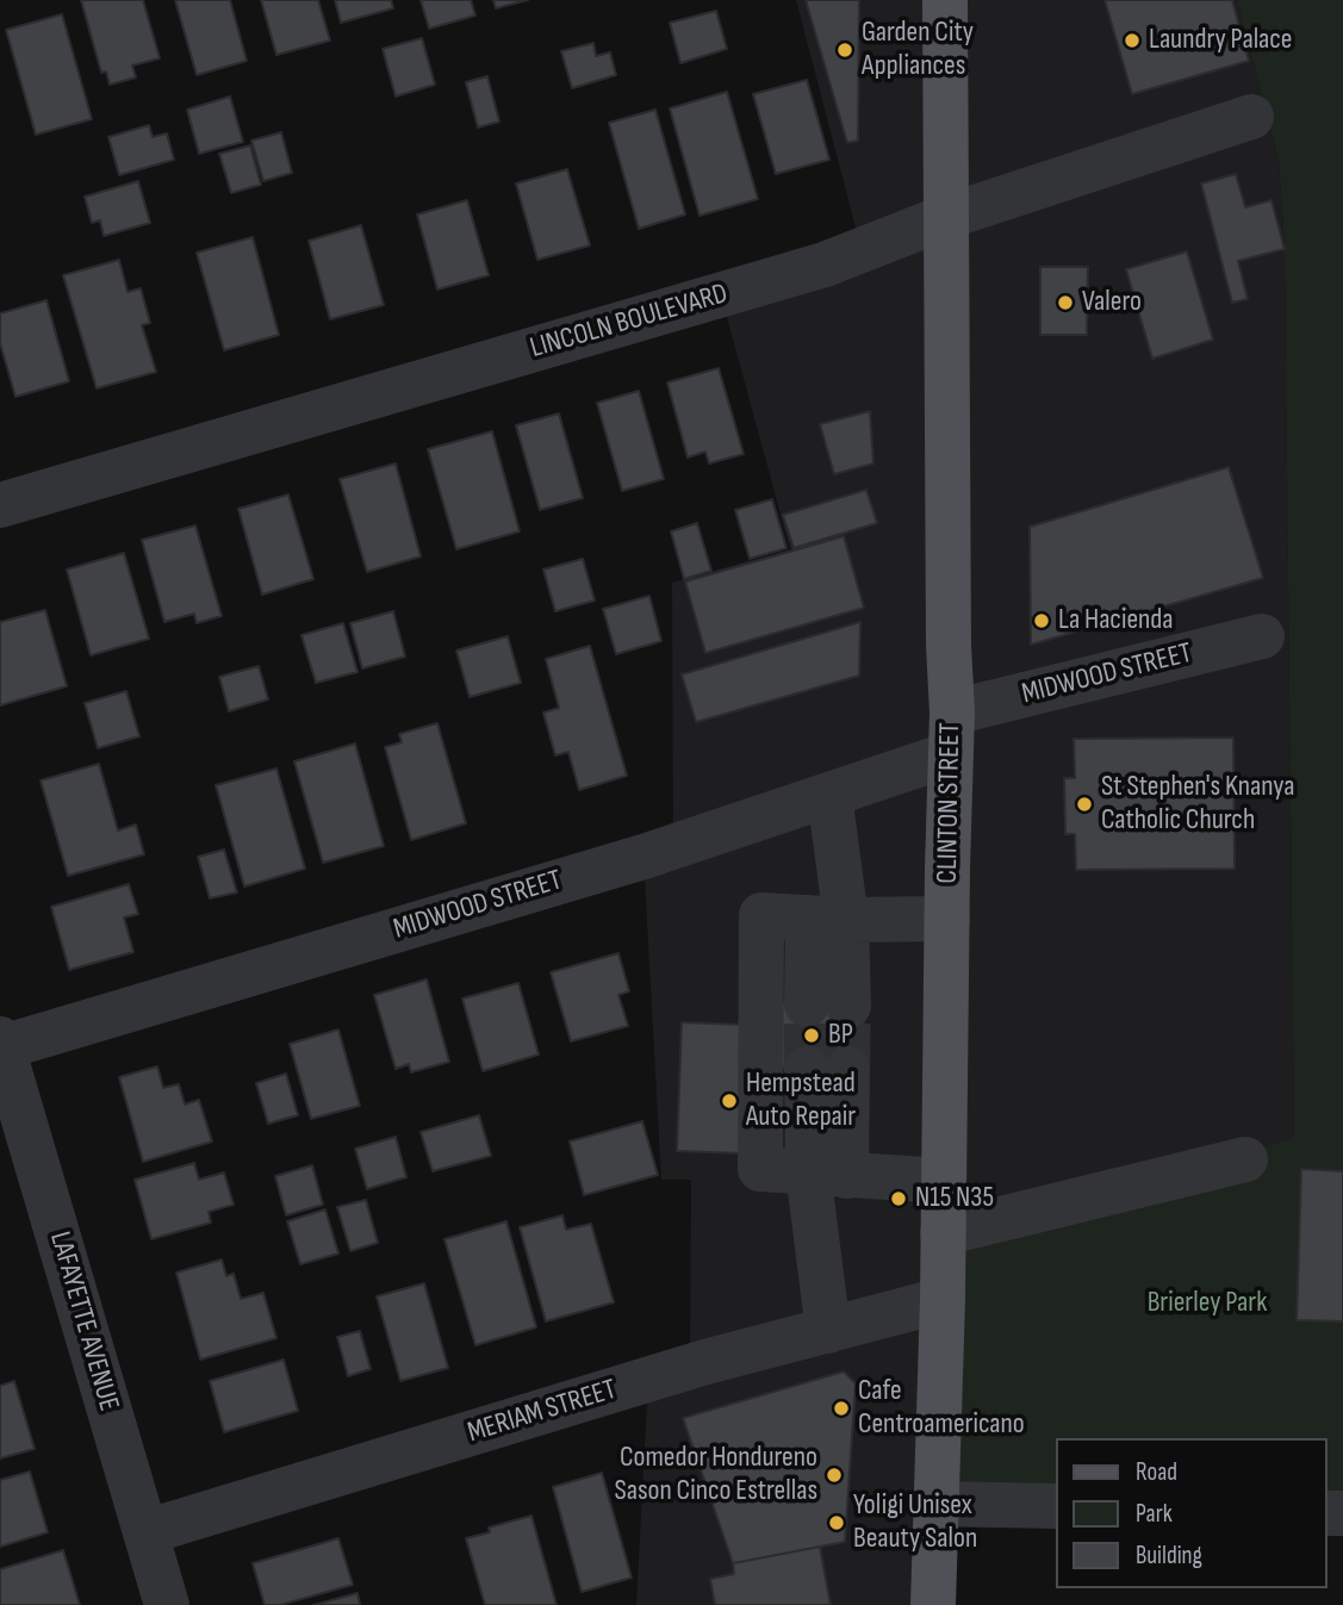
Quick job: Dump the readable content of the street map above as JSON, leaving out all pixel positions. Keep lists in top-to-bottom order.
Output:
{
  "streets": {
    "main road": ["CLINTON STREET"],
    "street": [
      "LINCOLN BOULEVARD",
      "MIDWOOD STREET",
      "LAFAYETTE AVENUE",
      "MERIAM STREET"
    ]
  },
  "crossings": [
    ["LINCOLN BOULEVARD", "CLINTON STREET"],
    ["MIDWOOD STREET", "CLINTON STREET"],
    ["MIDWOOD STREET", "LAFAYETTE AVENUE"],
    ["CLINTON STREET", "MERIAM STREET"],
    ["LAFAYETTE AVENUE", "MERIAM STREET"]
  ],
  "parks": ["Brierley Park"],
  "places": [
    "Laundry Palace",
    "Garden City Appliances",
    "Valero",
    "La Hacienda",
    "St Stephen's Knanya Catholic Church",
    "BP",
    "Hempstead Auto Repair",
    "N15 N35",
    "Cafe Centroamericano",
    "Comedor Hondureno Sason Cinco Estrellas",
    "Yoligi Unisex Beauty Salon"
  ],
  "legend": ["Road", "Park", "Building"]
}
